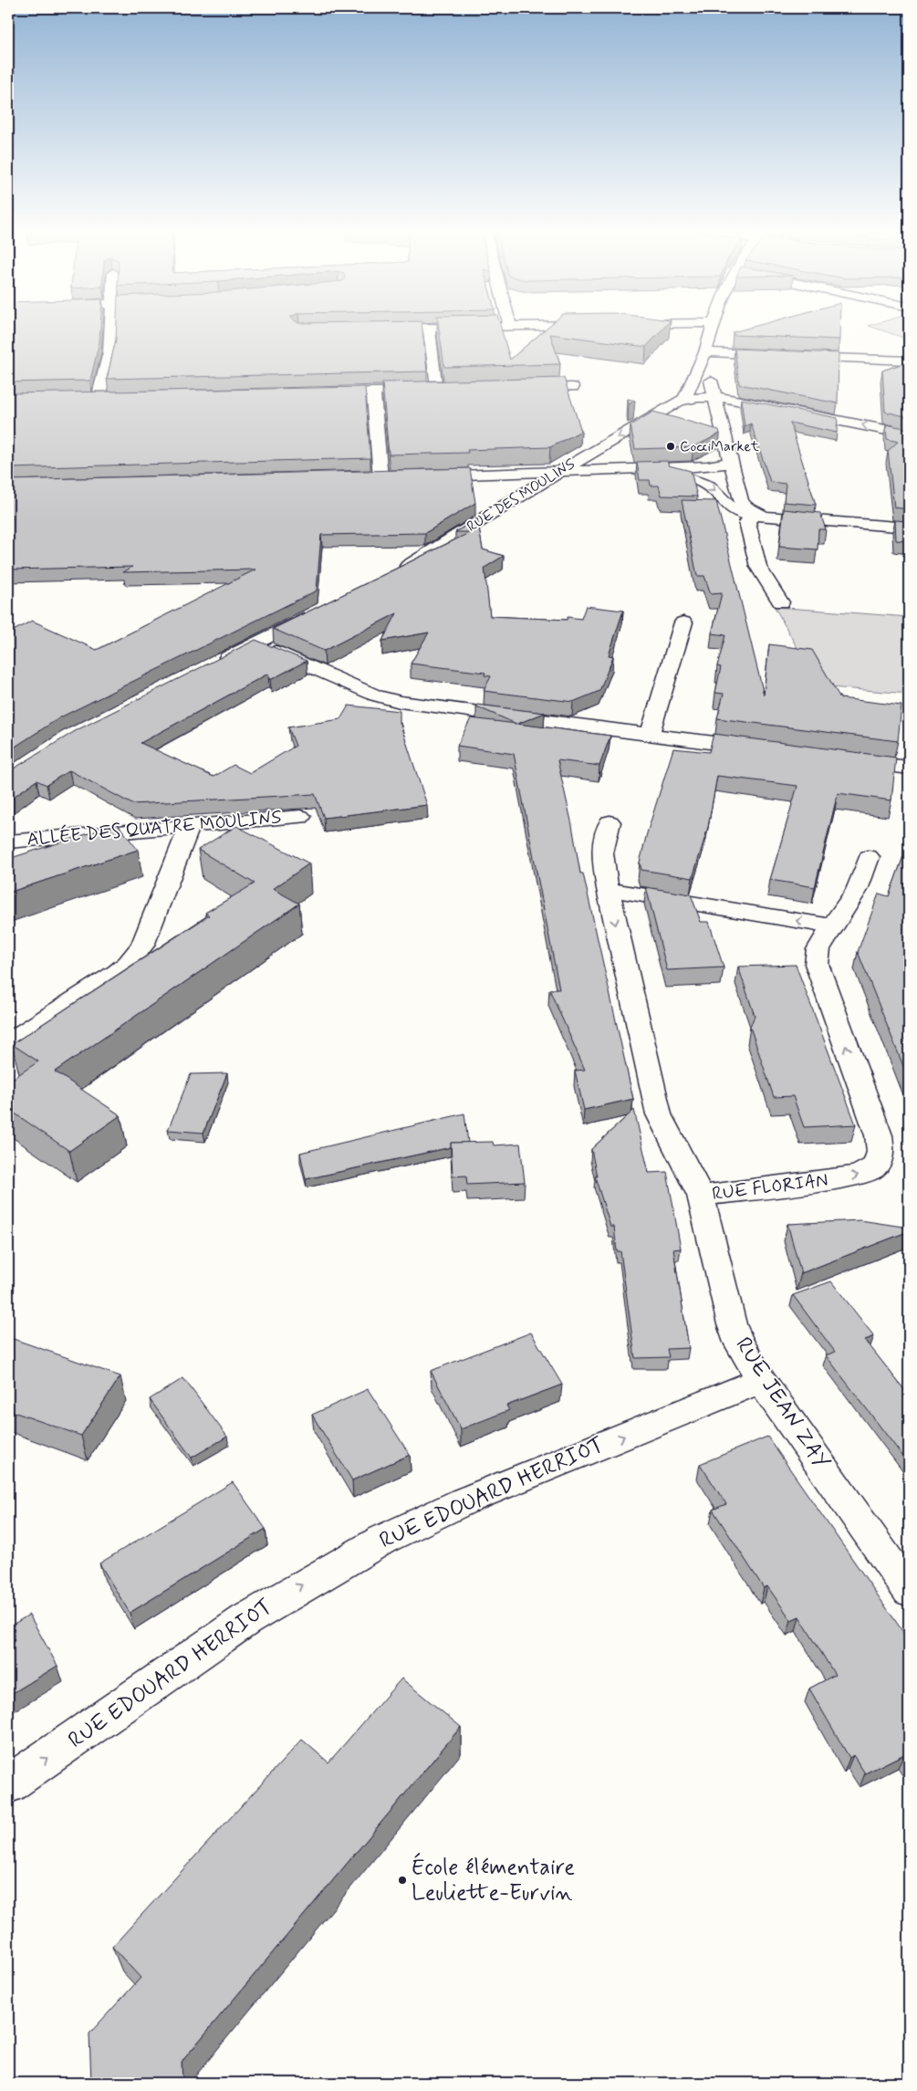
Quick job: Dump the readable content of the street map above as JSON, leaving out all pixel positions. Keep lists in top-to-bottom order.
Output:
{
  "streets": {
    "street": [
      "RUE DES MOULINS",
      "ALLÉE DES QUATRE MOULINS",
      "RUE FLORIAN",
      "RUE JEAN ZAY",
      "RUE EDOUARD HERRIOT"
    ]
  },
  "crossings": [
    ["RUE FLORIAN", "RUE JEAN ZAY"],
    ["RUE JEAN ZAY", "RUE EDOUARD HERRIOT"]
  ],
  "one_way": ["RUE EDOUARD HERRIOT"],
  "places": ["CocciMarket", "École élémentaire Leuliette-Eurvin"]
}
